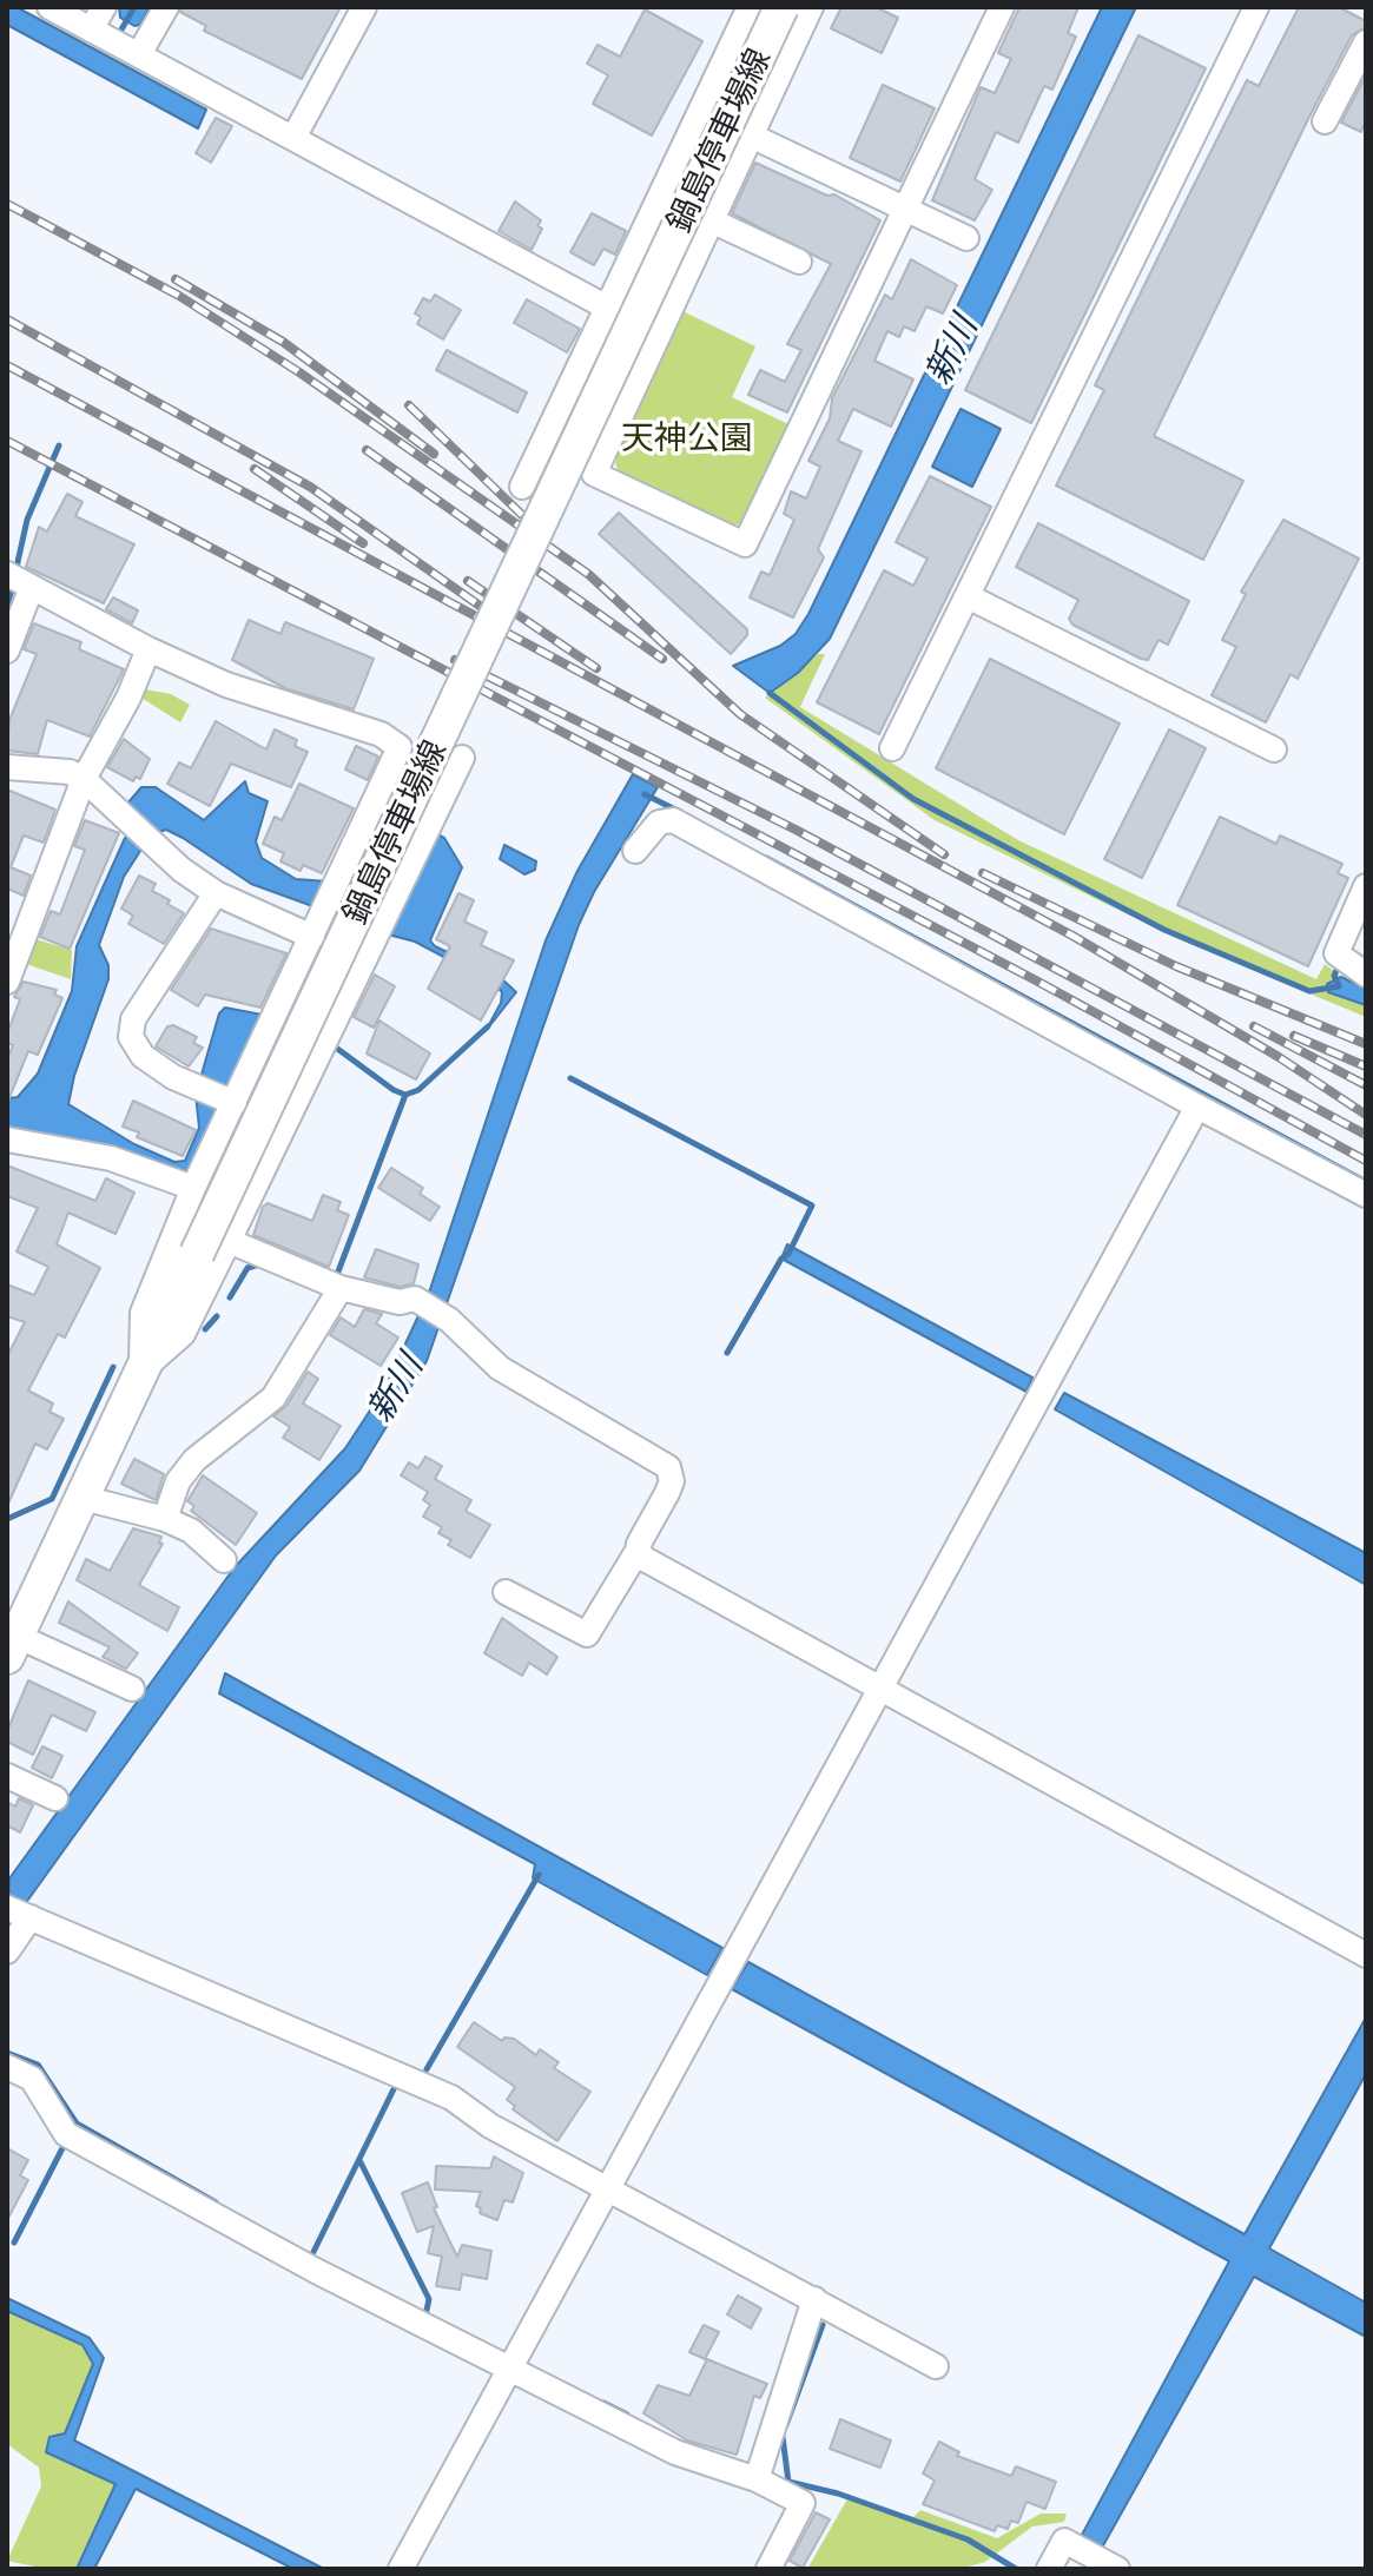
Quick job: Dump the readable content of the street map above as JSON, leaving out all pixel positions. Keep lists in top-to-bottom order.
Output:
{
  "streets": {
    "main road": ["鍋島停車場線"]
  },
  "water": ["新川"],
  "parks": ["天神公園"]
}
